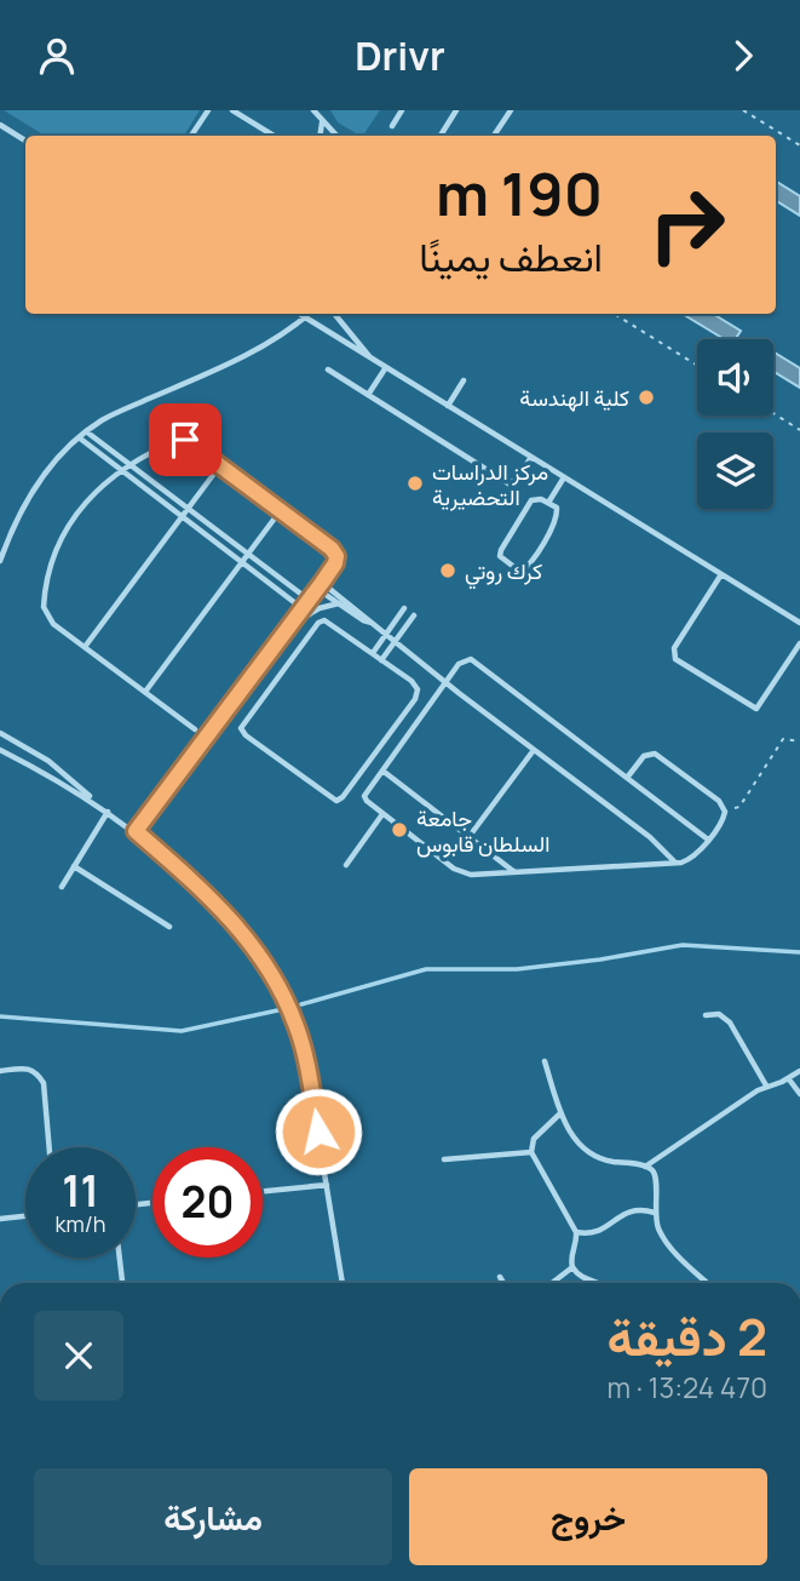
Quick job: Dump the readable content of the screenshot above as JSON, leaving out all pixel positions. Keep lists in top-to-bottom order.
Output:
{
  "places": [
    "كلية الهندسة",
    "مركز الدراسات التحضيرية",
    "كرك روتي",
    "جامعة السلطان قابوس"
  ],
  "page": {
    "header": "Drivr",
    "turn": ["190 m", "انعطف يمينًا"],
    "speed": "11 km/h",
    "limit": "20",
    "heading": ["2 دقيقة", "470 m · 13:24"],
    "buttons": ["خروج", "مشاركة"]
  }
}
